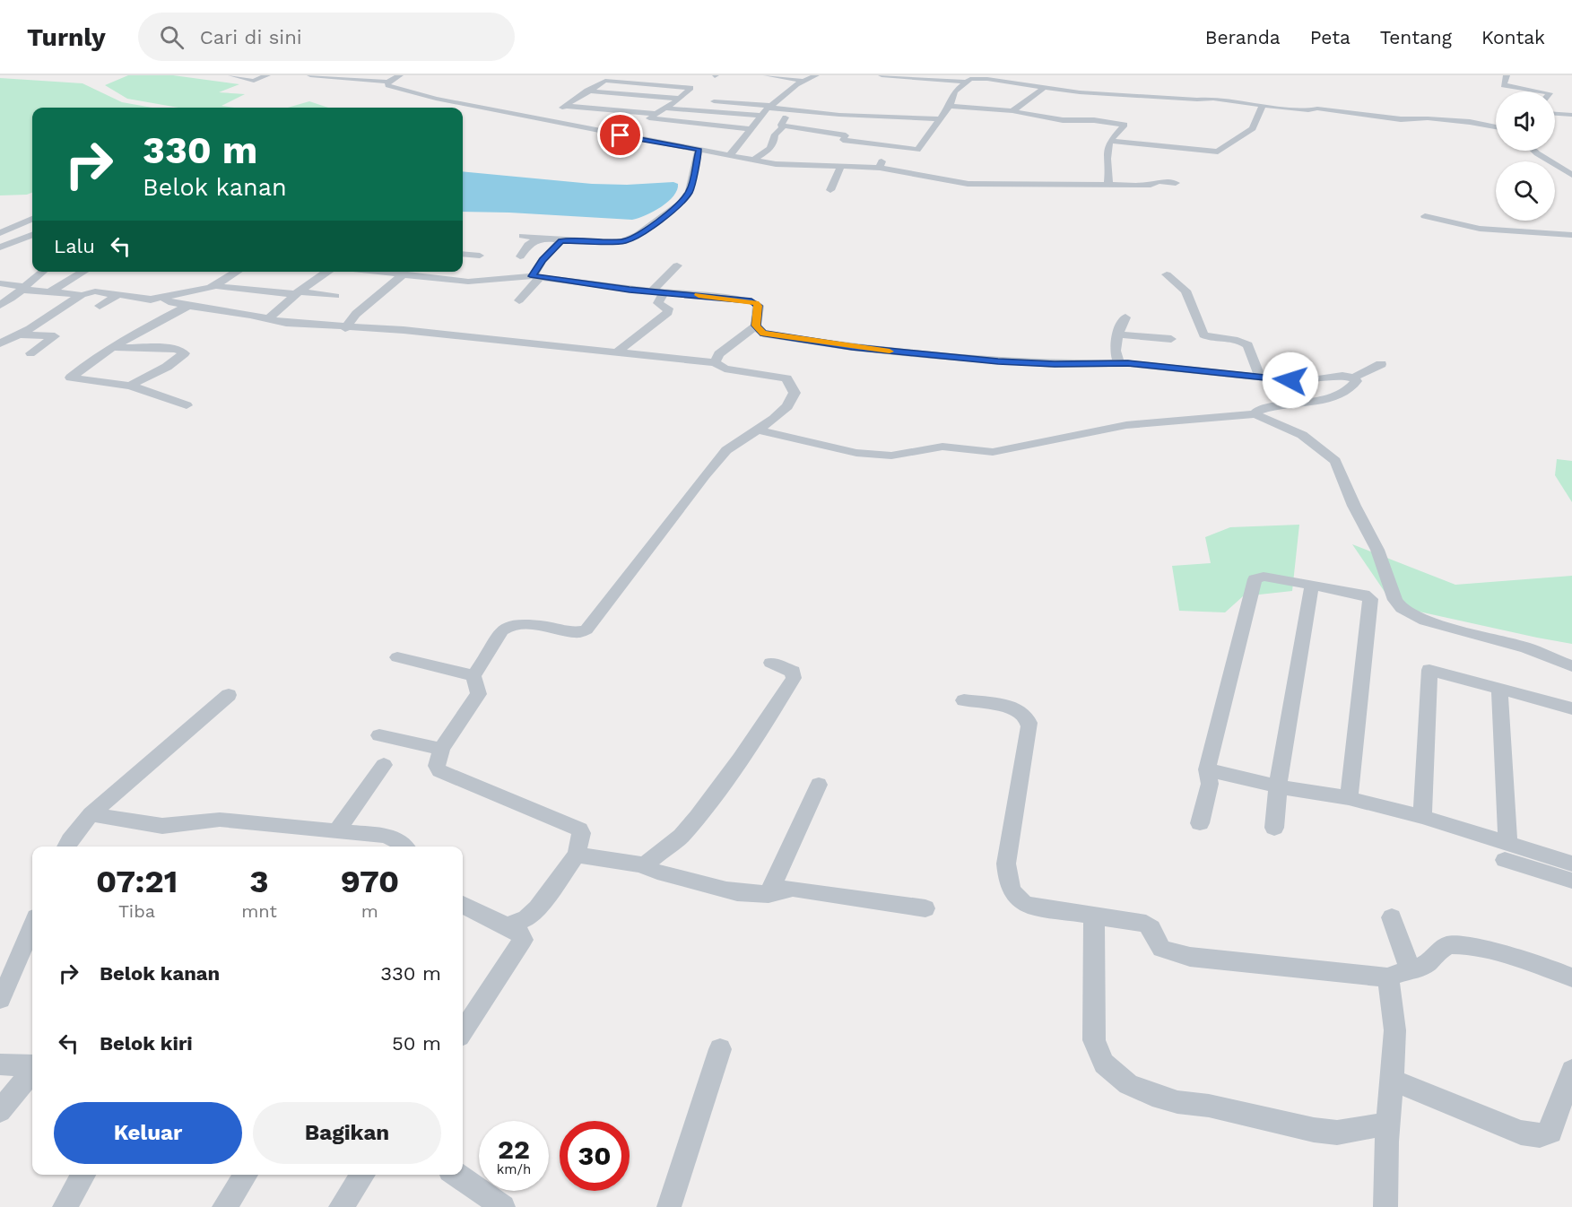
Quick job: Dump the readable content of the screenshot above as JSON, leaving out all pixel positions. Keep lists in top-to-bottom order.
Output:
{
  "page": {
    "header": "Turnly",
    "search": "Cari di sini",
    "nav": [
      "Beranda",
      "Peta",
      "Tentang",
      "Kontak"
    ],
    "turn": ["330 m", "Belok kanan"],
    "then": "Lalu",
    "eta": [
      "07:21",
      "Tiba",
      "3",
      "mnt",
      "970",
      "m"
    ],
    "list": [
      {
        "name": "Belok kanan",
        "value": "330 m"
      },
      {
        "name": "Belok kiri",
        "value": "50 m"
      }
    ],
    "buttons": ["Keluar", "Bagikan"],
    "speed": "22 km/h",
    "limit": "30"
  }
}
